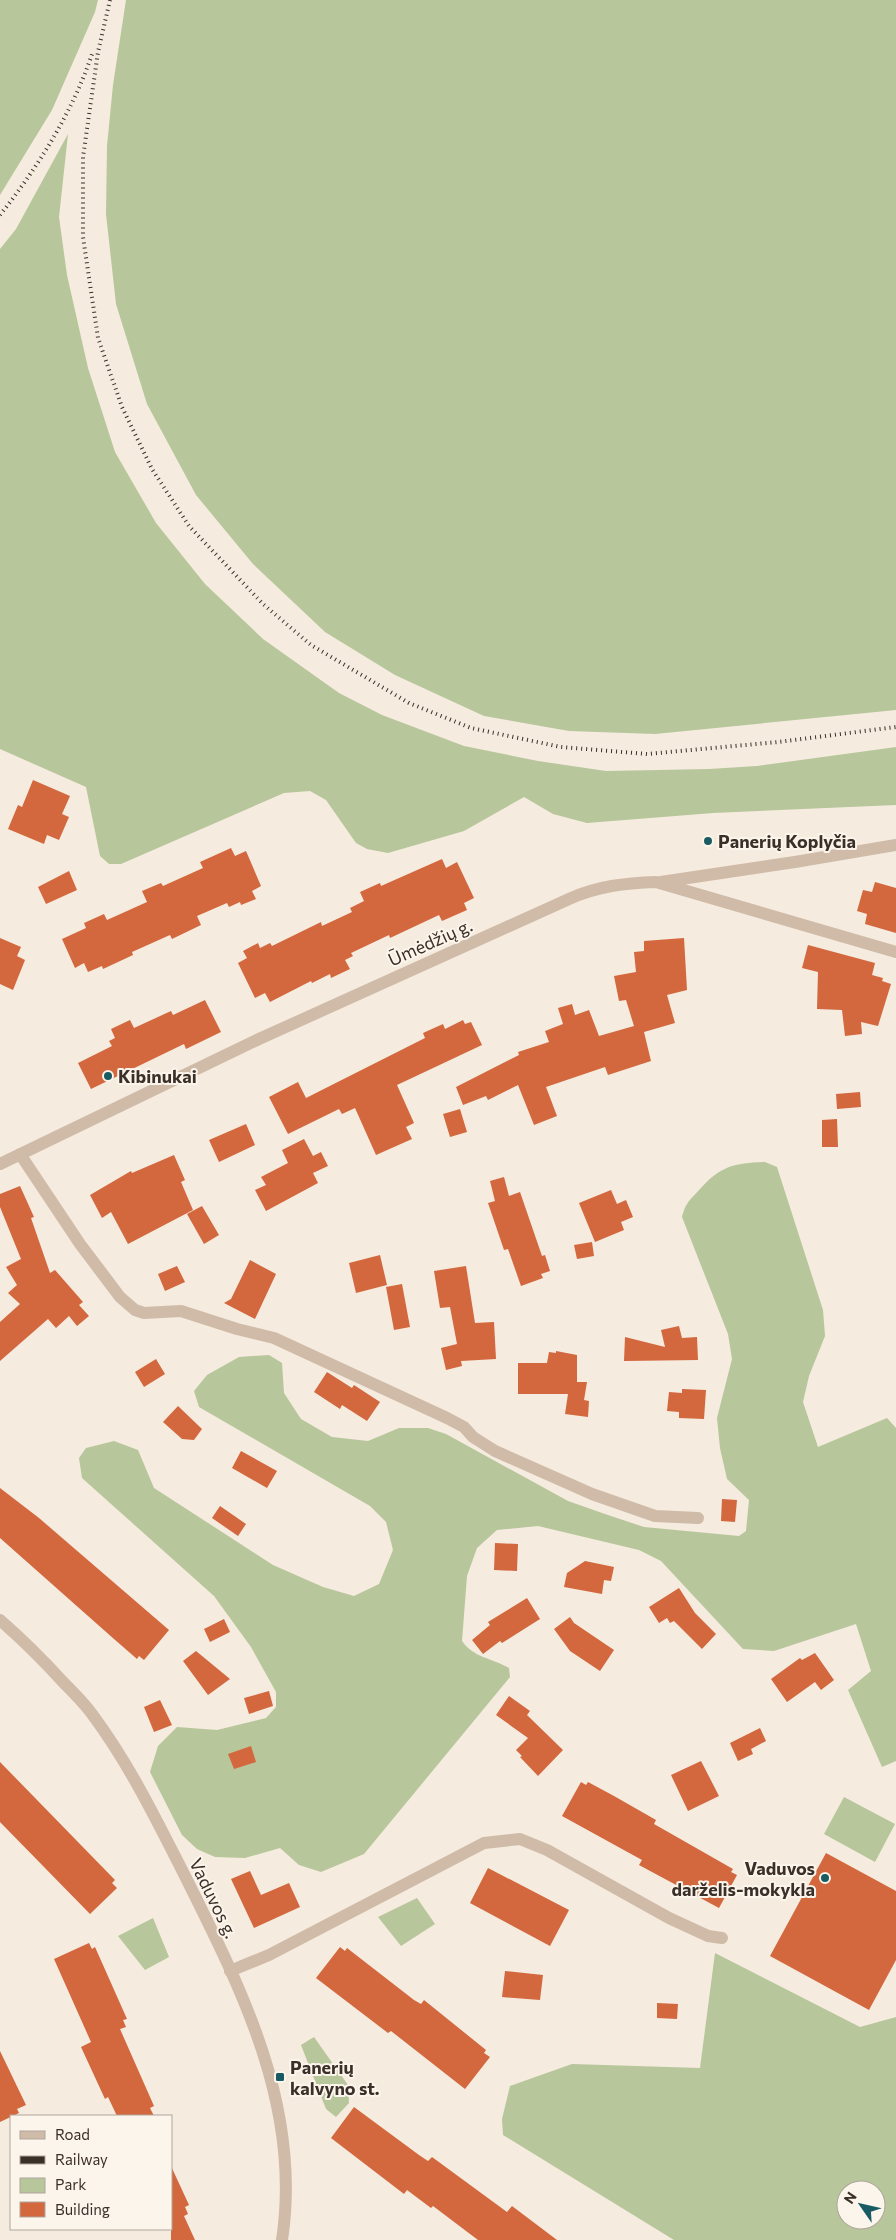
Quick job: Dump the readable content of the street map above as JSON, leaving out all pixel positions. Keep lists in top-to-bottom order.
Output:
{
  "streets": {
    "street": ["Ūmėdžių g.", "Vaduvos g."]
  },
  "places": {
    "other": ["Panerių Koplyčia", "Kibinukai", "Vaduvos darželis-mokykla"],
    "transit": ["Panerių kalvyno st."]
  },
  "legend": [
    "Road",
    "Railway",
    "Park",
    "Building"
  ],
  "north": "top left"
}
